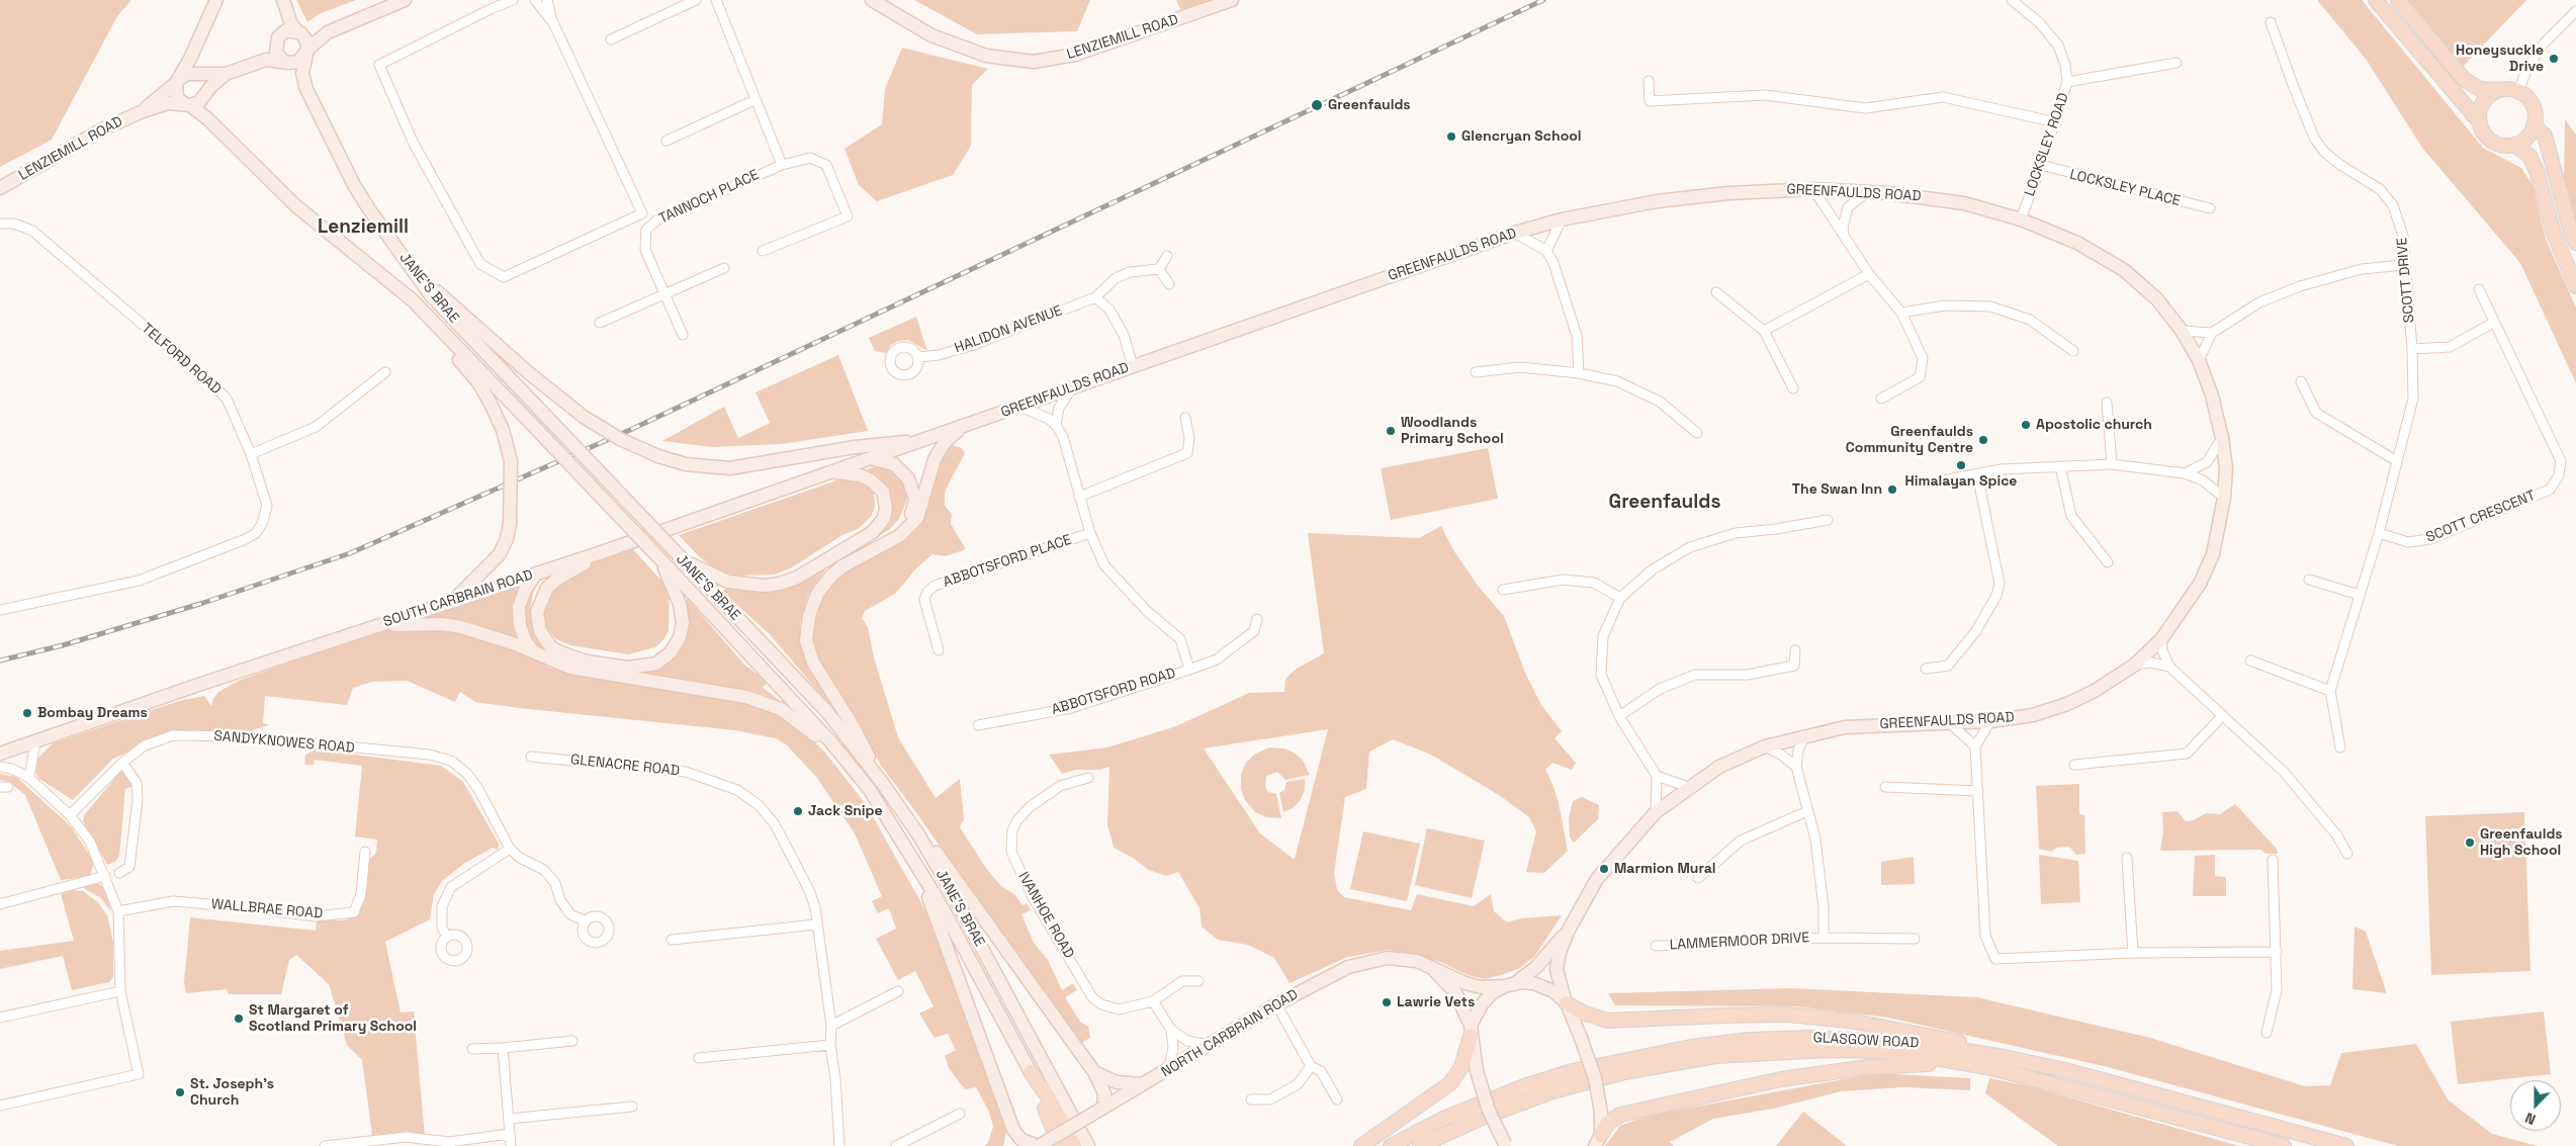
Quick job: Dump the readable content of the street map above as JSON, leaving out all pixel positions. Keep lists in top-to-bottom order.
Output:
{
  "streets": {
    "main road": [
      "LENZIEMILL ROAD",
      "GREENFAULDS ROAD",
      "JANE'S BRAE",
      "SOUTH CARBRAIN ROAD",
      "NORTH CARBRAIN ROAD",
      "GLASGOW ROAD"
    ],
    "street": [
      "LOCKSLEY ROAD",
      "LOCKSLEY PLACE",
      "TANNOCH PLACE",
      "SCOTT DRIVE",
      "HALIDON AVENUE",
      "TELFORD ROAD",
      "SCOTT CRESCENT",
      "ABBOTSFORD PLACE",
      "ABBOTSFORD ROAD",
      "SANDYKNOWES ROAD",
      "GLENACRE ROAD",
      "WALLBRAE ROAD",
      "IVANHOE ROAD",
      "LAMMERMOOR DRIVE"
    ]
  },
  "crossings": [
    ["LENZIEMILL ROAD", "JANE'S BRAE"],
    ["LOCKSLEY ROAD", "LOCKSLEY PLACE"],
    ["LOCKSLEY ROAD", "GREENFAULDS ROAD"],
    ["GREENFAULDS ROAD", "SOUTH CARBRAIN ROAD"],
    ["GREENFAULDS ROAD", "NORTH CARBRAIN ROAD"],
    ["SCOTT DRIVE", "SCOTT CRESCENT"],
    ["ABBOTSFORD PLACE", "ABBOTSFORD ROAD"]
  ],
  "districts": ["Lenziemill", "Greenfaulds"],
  "places": [
    "Honeysuckle Drive",
    "Greenfaulds",
    "Glencryan School",
    "Apostolic church",
    "Woodlands Primary School",
    "Greenfaulds Community Centre",
    "Himalayan Spice",
    "The Swan Inn",
    "Bombay Dreams",
    "Jack Snipe",
    "Greenfaulds High School",
    "Marmion Mural",
    "Lawrie Vets",
    "St Margaret of Scotland Primary School",
    "St. Joseph's Church"
  ],
  "north": "bottom"
}
